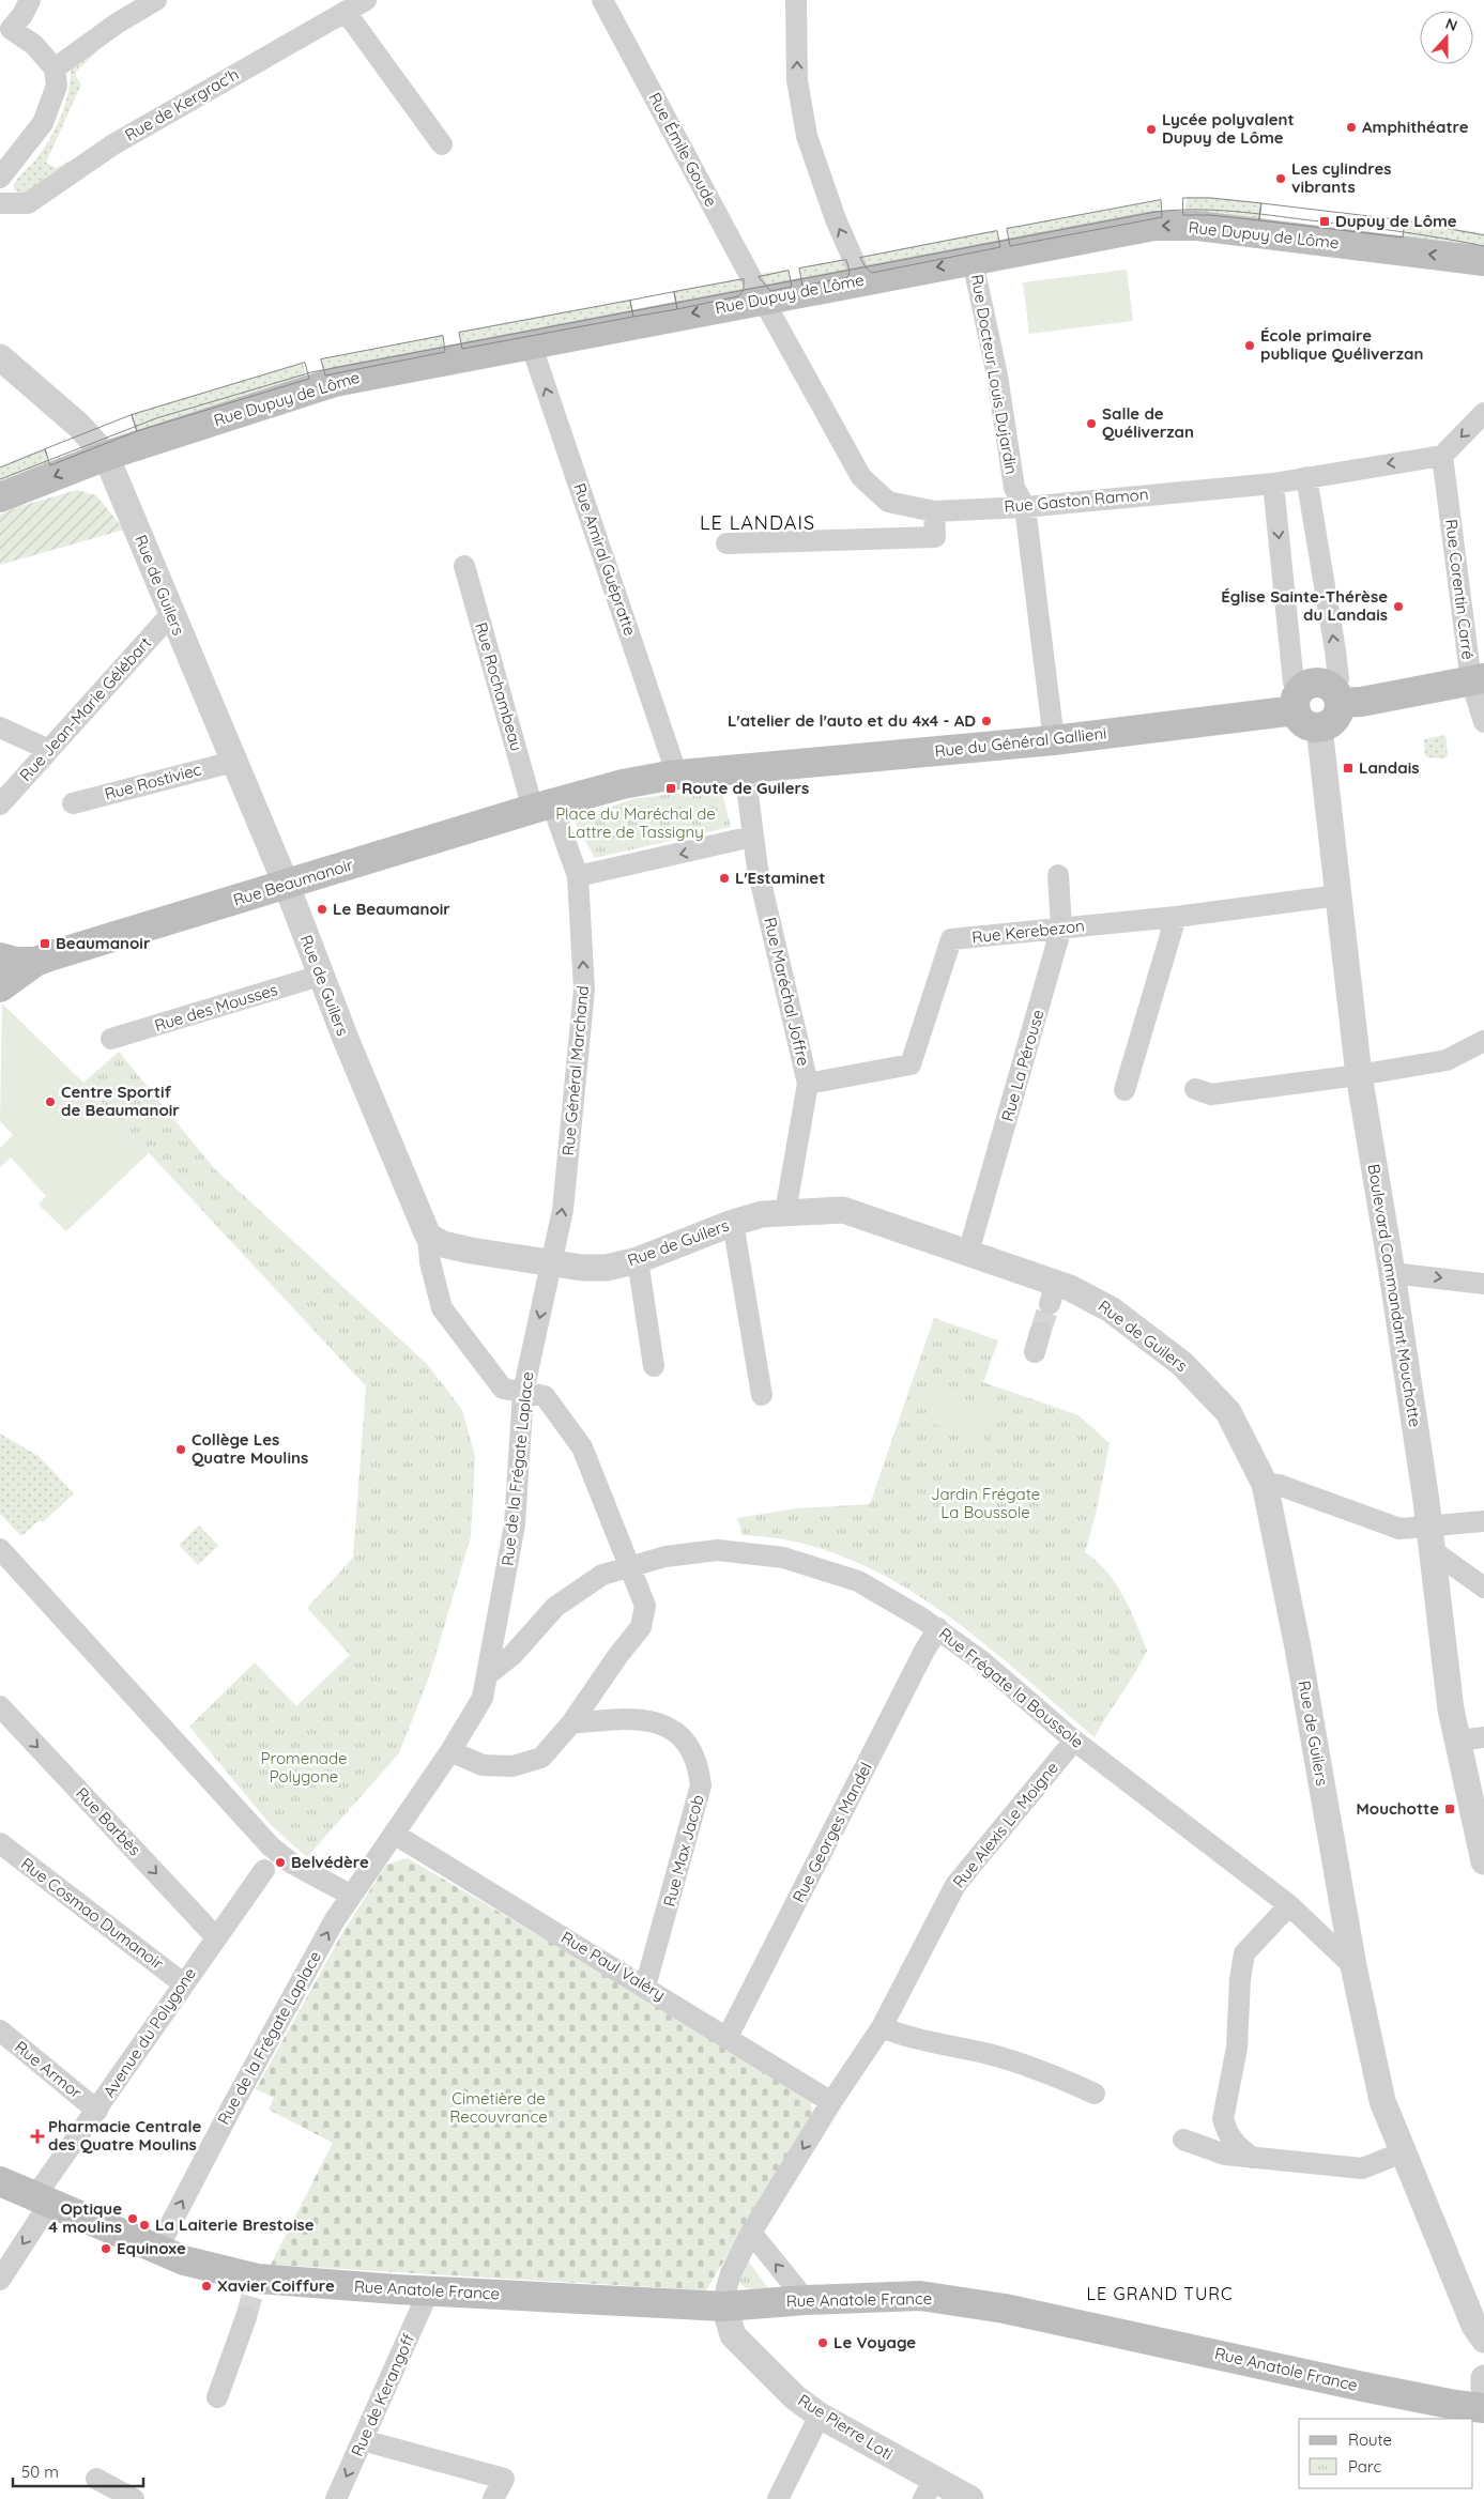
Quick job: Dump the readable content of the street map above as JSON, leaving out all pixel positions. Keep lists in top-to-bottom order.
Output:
{
  "streets": {
    "main road": [
      "Rue Dupuy de Lôme",
      "Rue du Général Gallieni",
      "Rue Beaumanoir",
      "Rue Anatole France"
    ],
    "street": [
      "Rue de Kergrac'h",
      "Rue Émile Goude",
      "Rue Docteur Louis Dujardin",
      "Rue Gaston Ramon",
      "Rue Amiral Guépratte",
      "Rue de Guilers",
      "Rue Corentin Carré",
      "Rue Rochambeau",
      "Rue Jean-Marie Gélébart",
      "Rue Rostiviec",
      "Rue Kerebezon",
      "Rue Maréchal Joffre",
      "Rue des Mousses",
      "Rue La Pérouse",
      "Rue Général Marchand",
      "Boulevard Commandant Mouchotte",
      "Rue de la Frégate Laplace",
      "Rue Frégate la Boussole",
      "Rue Barbès",
      "Rue Alexis Le Moigne",
      "Rue Georges Mandel",
      "Rue Max Jacob",
      "Rue Cosmao Dumanoir",
      "Rue Paul Valéry",
      "Avenue du Polygone",
      "Rue Armor",
      "Rue de Kerangoff",
      "Rue Pierre Loti"
    ]
  },
  "crossings": [
    ["Rue Émile Goude", "Rue Dupuy de Lôme"],
    ["Rue Émile Goude", "Rue Gaston Ramon"],
    ["Rue Dupuy de Lôme", "Rue Docteur Louis Dujardin"],
    ["Rue Dupuy de Lôme", "Rue Gaston Ramon"],
    ["Rue Dupuy de Lôme", "Rue Amiral Guépratte"],
    ["Rue Dupuy de Lôme", "Rue de Guilers"],
    ["Rue Docteur Louis Dujardin", "Rue Gaston Ramon"],
    ["Rue Docteur Louis Dujardin", "Rue du Général Gallieni"],
    ["Rue Gaston Ramon", "Rue Corentin Carré"],
    ["Rue de Guilers", "Rue Jean-Marie Gélébart"],
    ["Rue de Guilers", "Rue Rostiviec"],
    ["Rue de Guilers", "Rue Beaumanoir"],
    ["Rue de Guilers", "Rue Maréchal Joffre"],
    ["Rue de Guilers", "Rue des Mousses"],
    ["Rue de Guilers", "Rue La Pérouse"],
    ["Rue de Guilers", "Rue Général Marchand"],
    ["Rue de Guilers", "Rue de la Frégate Laplace"],
    ["Rue de Guilers", "Rue Frégate la Boussole"],
    ["Rue Corentin Carré", "Rue du Général Gallieni"],
    ["Rue Rochambeau", "Rue Beaumanoir"],
    ["Rue du Général Gallieni", "Rue Maréchal Joffre"],
    ["Rue du Général Gallieni", "Boulevard Commandant Mouchotte"],
    ["Rue Kerebezon", "Rue Maréchal Joffre"],
    ["Rue Kerebezon", "Rue La Pérouse"],
    ["Rue Kerebezon", "Boulevard Commandant Mouchotte"],
    ["Rue Général Marchand", "Rue de la Frégate Laplace"],
    ["Rue de la Frégate Laplace", "Rue Frégate la Boussole"],
    ["Rue de la Frégate Laplace", "Rue Paul Valéry"],
    ["Rue de la Frégate Laplace", "Rue Anatole France"],
    ["Rue Frégate la Boussole", "Rue Alexis Le Moigne"],
    ["Rue Frégate la Boussole", "Rue Georges Mandel"],
    ["Rue Barbès", "Avenue du Polygone"],
    ["Rue Alexis Le Moigne", "Rue Paul Valéry"],
    ["Rue Alexis Le Moigne", "Rue Anatole France"],
    ["Rue Alexis Le Moigne", "Rue Pierre Loti"],
    ["Rue Georges Mandel", "Rue Paul Valéry"],
    ["Rue Max Jacob", "Rue Paul Valéry"],
    ["Rue Cosmao Dumanoir", "Avenue du Polygone"],
    ["Avenue du Polygone", "Rue Armor"],
    ["Avenue du Polygone", "Rue Anatole France"],
    ["Rue Anatole France", "Rue de Kerangoff"],
    ["Rue Anatole France", "Rue Pierre Loti"]
  ],
  "one_way": ["Rue Dupuy de Lôme", "Rue Amiral Guépratte", "Rue Général Marchand"],
  "districts": ["LE LANDAIS", "LE GRAND TURC"],
  "parks": [
    "Place du Maréchal de Lattre de Tassigny",
    "Jardin Frégate La Boussole",
    "Promenade Polygone",
    "Cimetière de Recouvrance"
  ],
  "places": {
    "other": [
      "Amphithéatre",
      "Lycée polyvalent Dupuy de Lôme",
      "Les cylindres vibrants",
      "École primaire publique Quéliverzan",
      "Salle de Quéliverzan",
      "Église Sainte-Thérèse du Landais",
      "L'atelier de l'auto et du 4x4 - AD",
      "L'Estaminet",
      "Le Beaumanoir",
      "Centre Sportif de Beaumanoir",
      "Collège Les Quatre Moulins",
      "Belvédère",
      "Optique 4 moulins",
      "La Laiterie Brestoise",
      "Equinoxe",
      "Xavier Coiffure",
      "Le Voyage"
    ],
    "transit": [
      "Dupuy de Lôme",
      "Landais",
      "Route de Guilers",
      "Beaumanoir",
      "Mouchotte"
    ],
    "health": ["Pharmacie Centrale des Quatre Moulins"]
  },
  "legend": ["Route", "Parc"],
  "scale_bar": "50 m",
  "north": "top"
}
